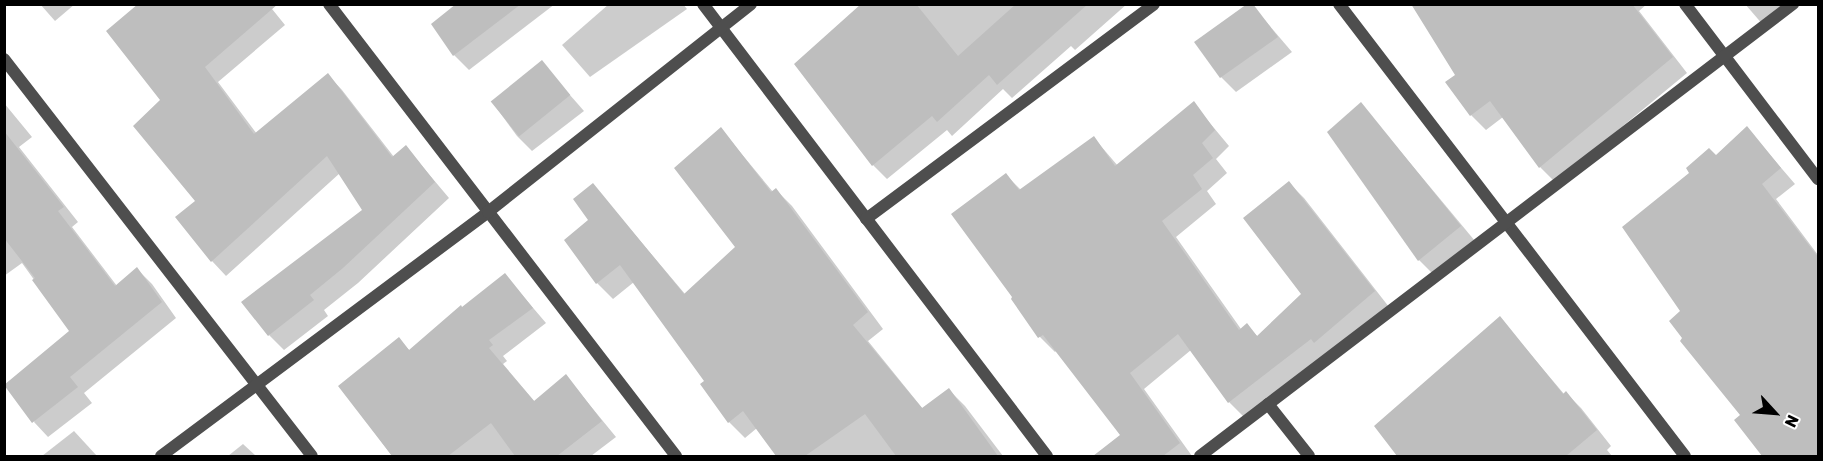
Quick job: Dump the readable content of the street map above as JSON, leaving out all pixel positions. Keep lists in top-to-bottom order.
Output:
{
  "north": "bottom right"
}
